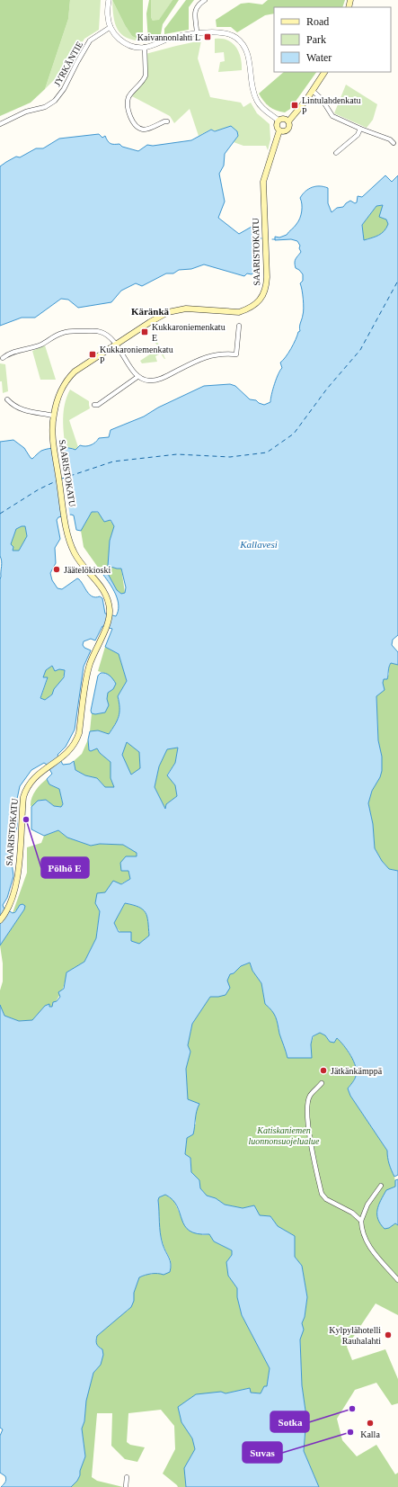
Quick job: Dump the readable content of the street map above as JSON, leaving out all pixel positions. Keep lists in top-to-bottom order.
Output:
{
  "streets": {
    "main road": ["SAARISTOKATU"],
    "street": ["JYRKÄNTIE"]
  },
  "districts": ["Käränkä"],
  "water": ["Kallavesi"],
  "parks": ["Katiskaniemen luonnonsuojelualue"],
  "places": {
    "transit": [
      "Kaivannonlahti L",
      "Lintulahdenkatu P",
      "Kukkaroniemenkatu E",
      "Kukkaroniemenkatu P"
    ],
    "other": [
      "Jäätelökioski",
      "Pölhö E",
      "Jätkänkämppä",
      "Kylpylähotelli Rauhalahti",
      "Sotka",
      "Kalla",
      "Suvas"
    ]
  },
  "legend": ["Road", "Park", "Water"]
}
